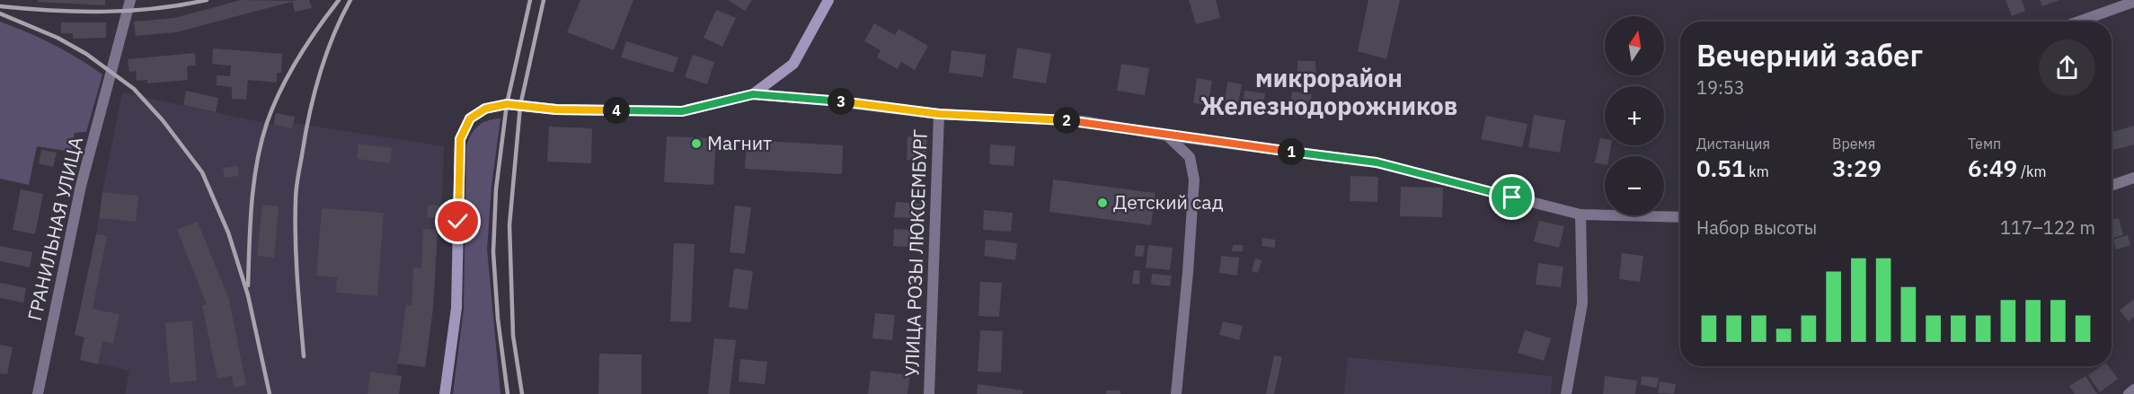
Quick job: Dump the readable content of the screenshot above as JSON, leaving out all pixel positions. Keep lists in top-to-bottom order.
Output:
{
  "streets": {
    "street": ["ГРАНИЛЬНАЯ УЛИЦА", "УЛИЦА РОЗЫ ЛЮКСЕМБУРГ"]
  },
  "districts": ["микрорайон Железнодорожников"],
  "places": ["Магнит", "Детский сад"],
  "north": "top",
  "page": {
    "map_buttons": ["+", "−"],
    "heading": ["Вечерний забег", "19:53"],
    "pins": [
      "3",
      "4",
      "2",
      "1"
    ],
    "stats": [
      ["Дистанция", "0.51 km"],
      ["Время", "3:29"],
      ["Темп", "6:49 /km"]
    ],
    "chart": ["Набор высоты", "117–122 m"]
  }
}
